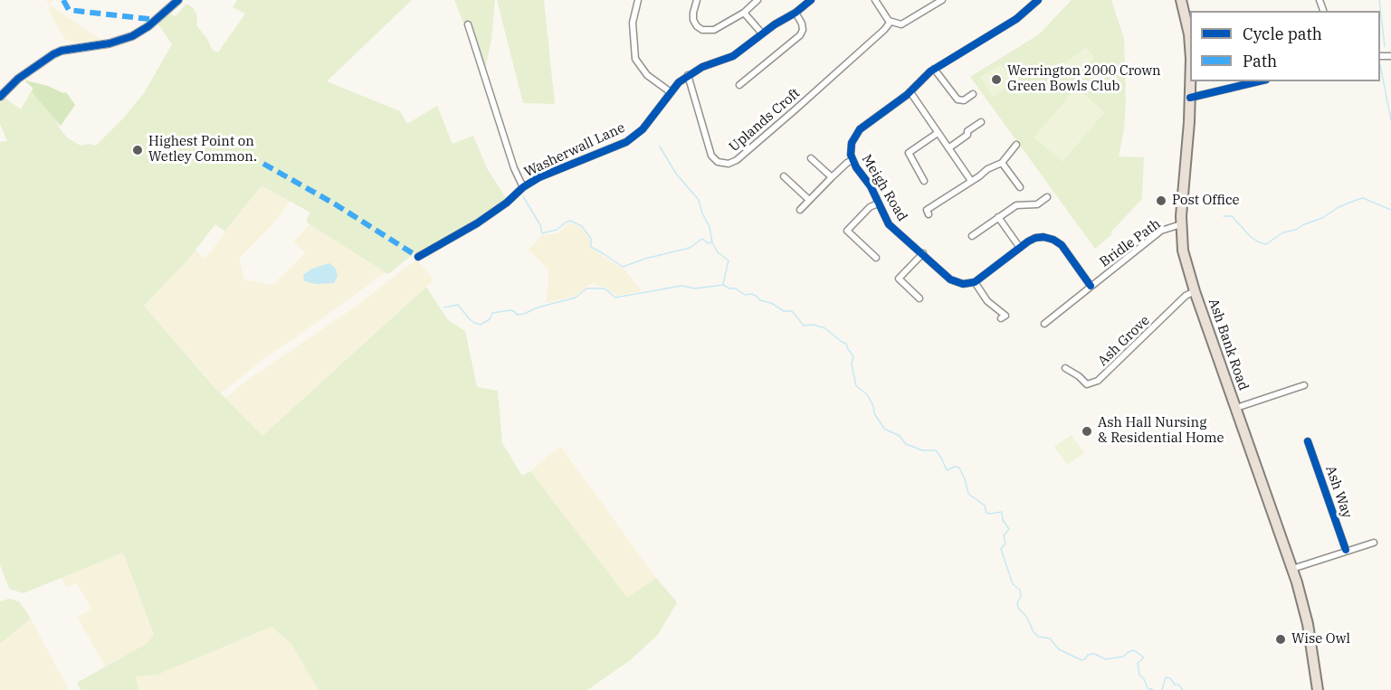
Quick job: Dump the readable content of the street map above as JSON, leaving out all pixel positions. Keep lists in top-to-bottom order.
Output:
{
  "streets": {
    "highway": ["Ash Bank Road"],
    "street": [
      "Uplands Croft",
      "Washerwall Lane",
      "Meigh Road",
      "Bridle Path",
      "Ash Grove",
      "Ash Way"
    ]
  },
  "crossings": [
    ["Uplands Croft", "Washerwall Lane"],
    ["Bridle Path", "Ash Bank Road"],
    ["Ash Grove", "Ash Bank Road"]
  ],
  "places": [
    "Werrington 2000 Crown Green Bowls Club",
    "Highest Point on Wetley Common.",
    "Post Office",
    "Ash Hall Nursing & Residential Home",
    "Wise Owl"
  ],
  "legend": ["Cycle path", "Path"]
}
